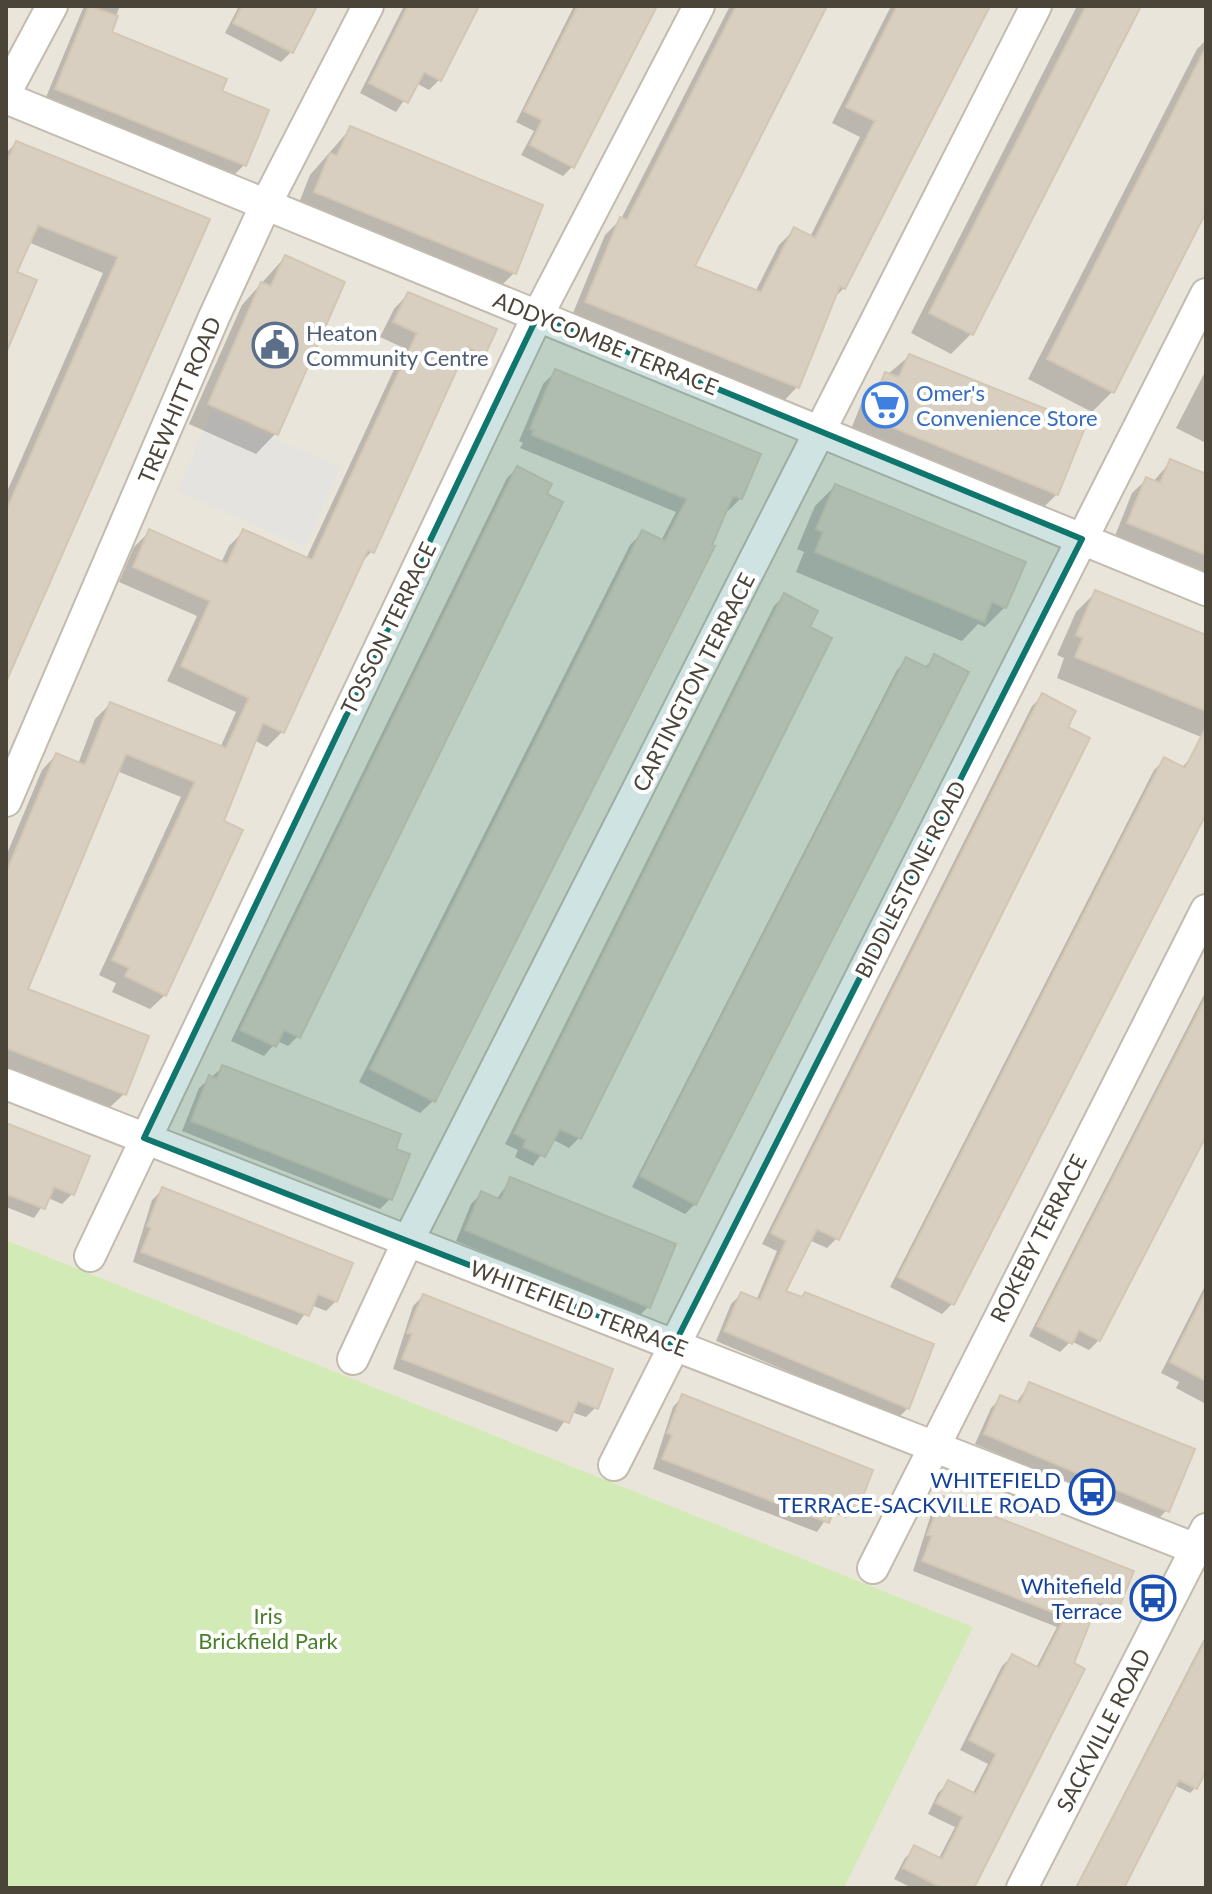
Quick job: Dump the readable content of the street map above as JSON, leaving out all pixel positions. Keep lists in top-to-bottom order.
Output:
{
  "streets": {
    "street": [
      "ADDYCOMBE TERRACE",
      "TREWHITT ROAD",
      "TOSSON TERRACE",
      "CARTINGTON TERRACE",
      "BIDDLESTONE ROAD",
      "ROKEBY TERRACE",
      "WHITEFIELD TERRACE",
      "SACKVILLE ROAD"
    ]
  },
  "crossings": [
    ["ADDYCOMBE TERRACE", "TREWHITT ROAD"],
    ["ADDYCOMBE TERRACE", "TOSSON TERRACE"],
    ["ADDYCOMBE TERRACE", "CARTINGTON TERRACE"],
    ["ADDYCOMBE TERRACE", "BIDDLESTONE ROAD"],
    ["TOSSON TERRACE", "WHITEFIELD TERRACE"],
    ["CARTINGTON TERRACE", "WHITEFIELD TERRACE"],
    ["BIDDLESTONE ROAD", "WHITEFIELD TERRACE"],
    ["ROKEBY TERRACE", "WHITEFIELD TERRACE"],
    ["WHITEFIELD TERRACE", "SACKVILLE ROAD"]
  ],
  "parks": ["Iris Brickfield Park"],
  "places": {
    "public building": ["Heaton Community Centre"],
    "supermarket": ["Omer's Convenience Store"],
    "bus stop": ["WHITEFIELD TERRACE-SACKVILLE ROAD", "Whitefield Terrace"]
  }
}
